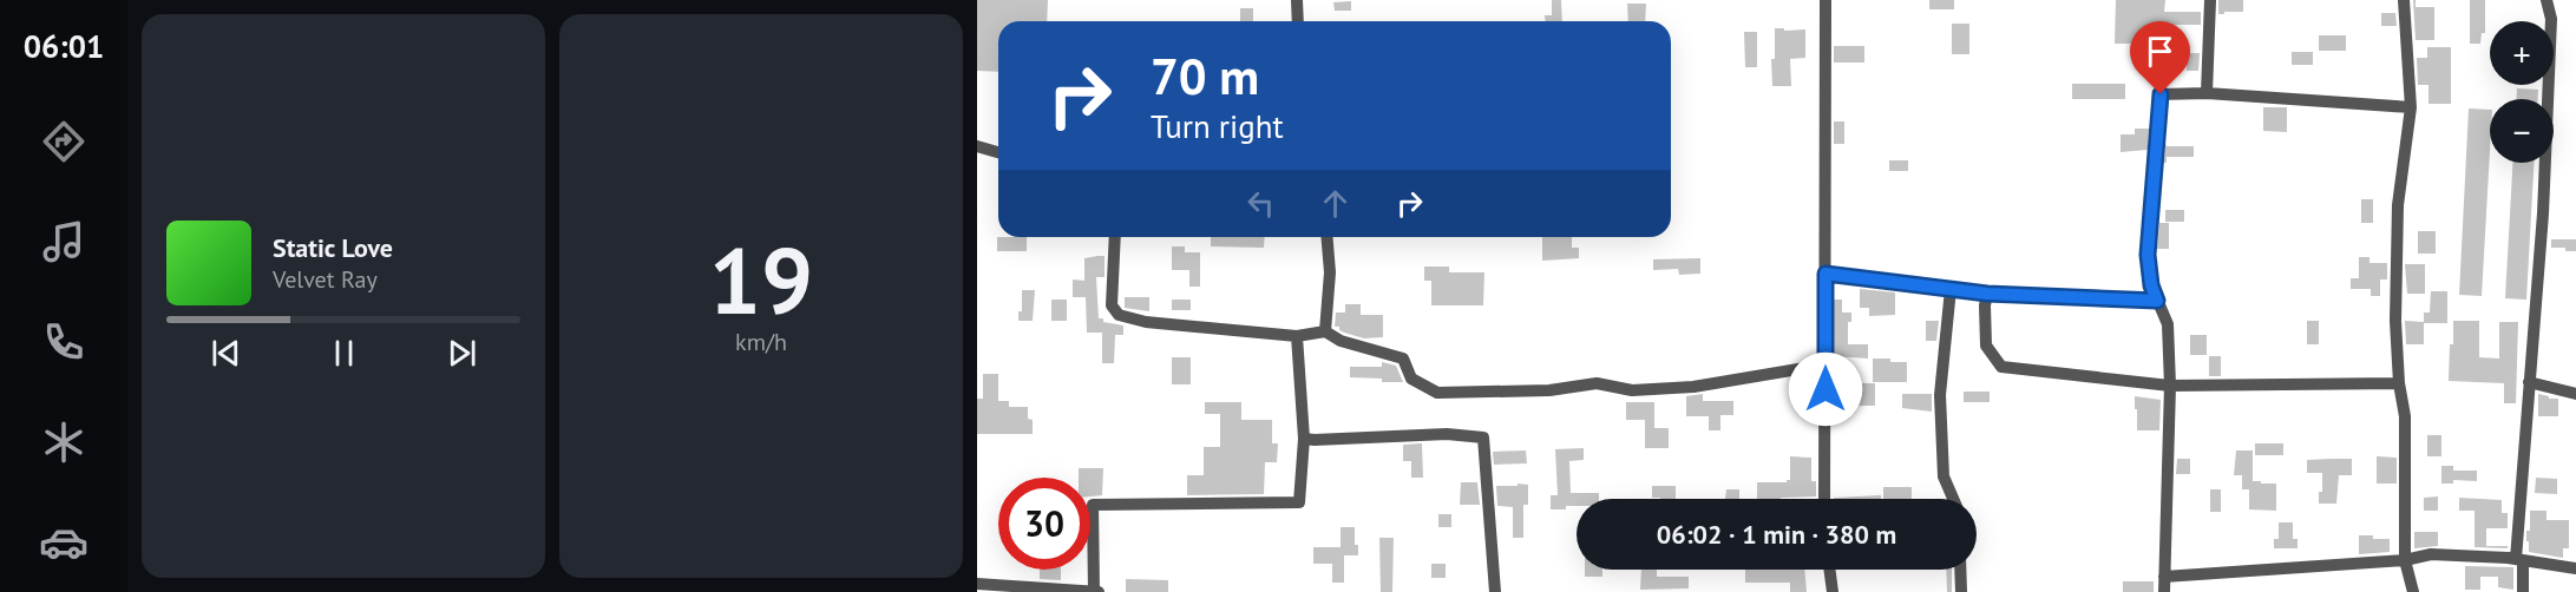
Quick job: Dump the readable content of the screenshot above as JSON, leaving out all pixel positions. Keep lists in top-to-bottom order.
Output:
{
  "page": {
    "tabs": "06:01",
    "tile": ["19", "km/h"],
    "map_buttons": ["+", "−"],
    "turn": ["70 m", "Turn right"],
    "song": ["Static Love", "Velvet Ray"],
    "limit": "30",
    "trip": "06:02 · 1 min · 380 m"
  }
}
